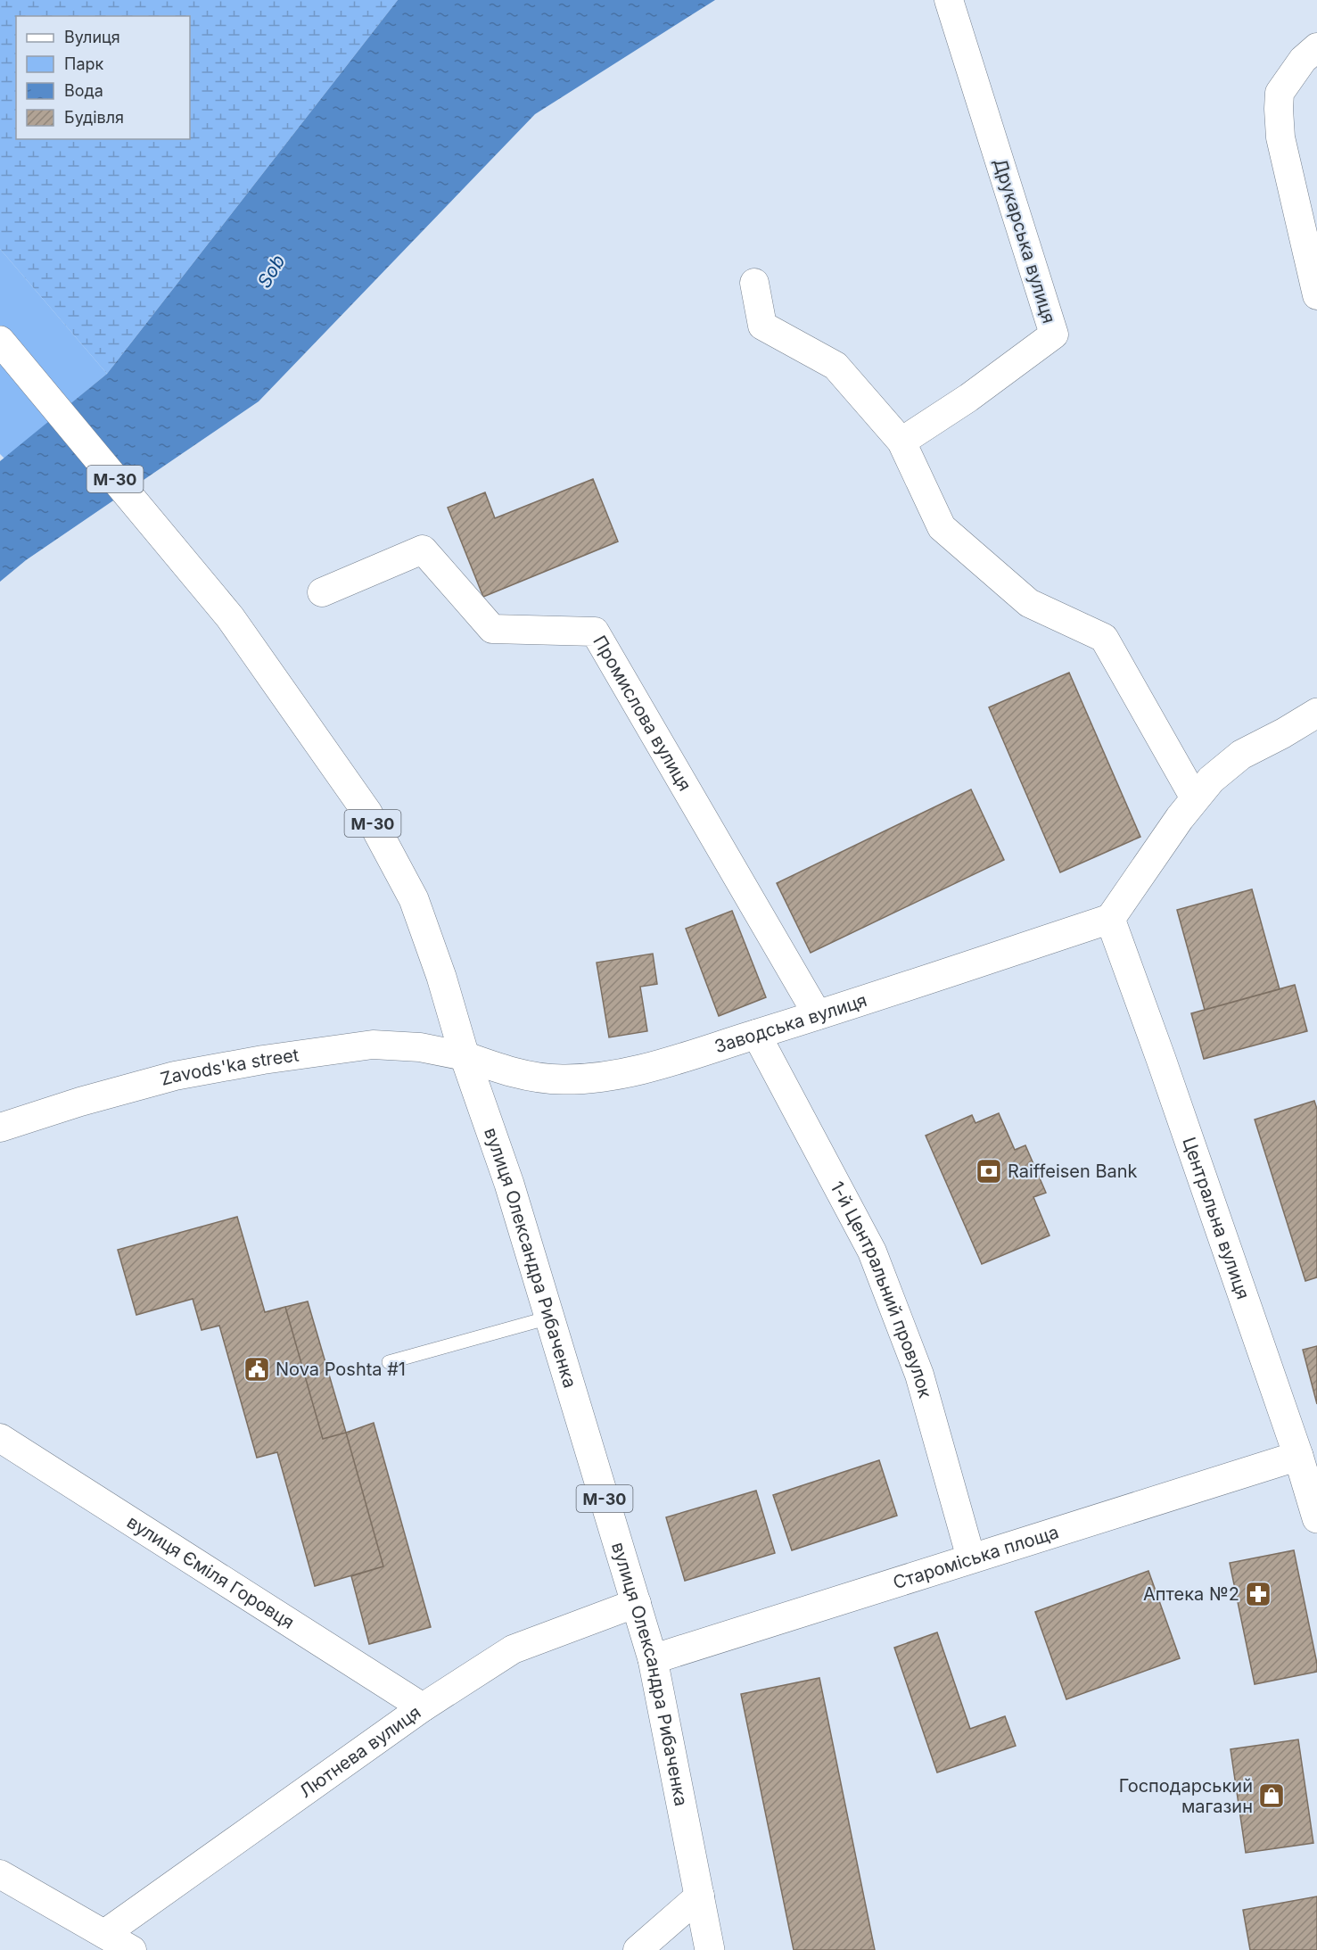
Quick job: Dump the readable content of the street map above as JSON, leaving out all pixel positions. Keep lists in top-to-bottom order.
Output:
{
  "streets": {
    "main road": [
      "М-30",
      "Заводська вулиця",
      "Центральна вулиця",
      "вулиця Олександра Рибаченка",
      "Староміська площа"
    ],
    "street": [
      "Друкарська вулиця",
      "Промислова вулиця",
      "Zavods'ka street",
      "1-й Центральний провулок",
      "вулиця Єміля Горовця",
      "Лютнева вулиця"
    ]
  },
  "crossings": [
    ["Промислова вулиця", "Заводська вулиця"],
    ["Заводська вулиця", "Zavods'ka street"],
    ["Заводська вулиця", "Центральна вулиця"],
    ["Заводська вулиця", "вулиця Олександра Рибаченка"],
    ["Заводська вулиця", "1-й Центральний провулок"],
    ["Zavods'ka street", "вулиця Олександра Рибаченка"],
    ["Центральна вулиця", "Староміська площа"],
    ["вулиця Олександра Рибаченка", "Староміська площа"],
    ["вулиця Олександра Рибаченка", "Лютнева вулиця"],
    ["1-й Центральний провулок", "Староміська площа"],
    ["вулиця Єміля Горовця", "Лютнева вулиця"]
  ],
  "water": ["Sob"],
  "places": {
    "bank": ["Raiffeisen Bank"],
    "public building": ["Nova Poshta #1"],
    "pharmacy": ["Аптека №2"],
    "shop": ["Господарський магазин"]
  },
  "legend": [
    "Вулиця",
    "Парк",
    "Вода",
    "Будівля"
  ]
}
